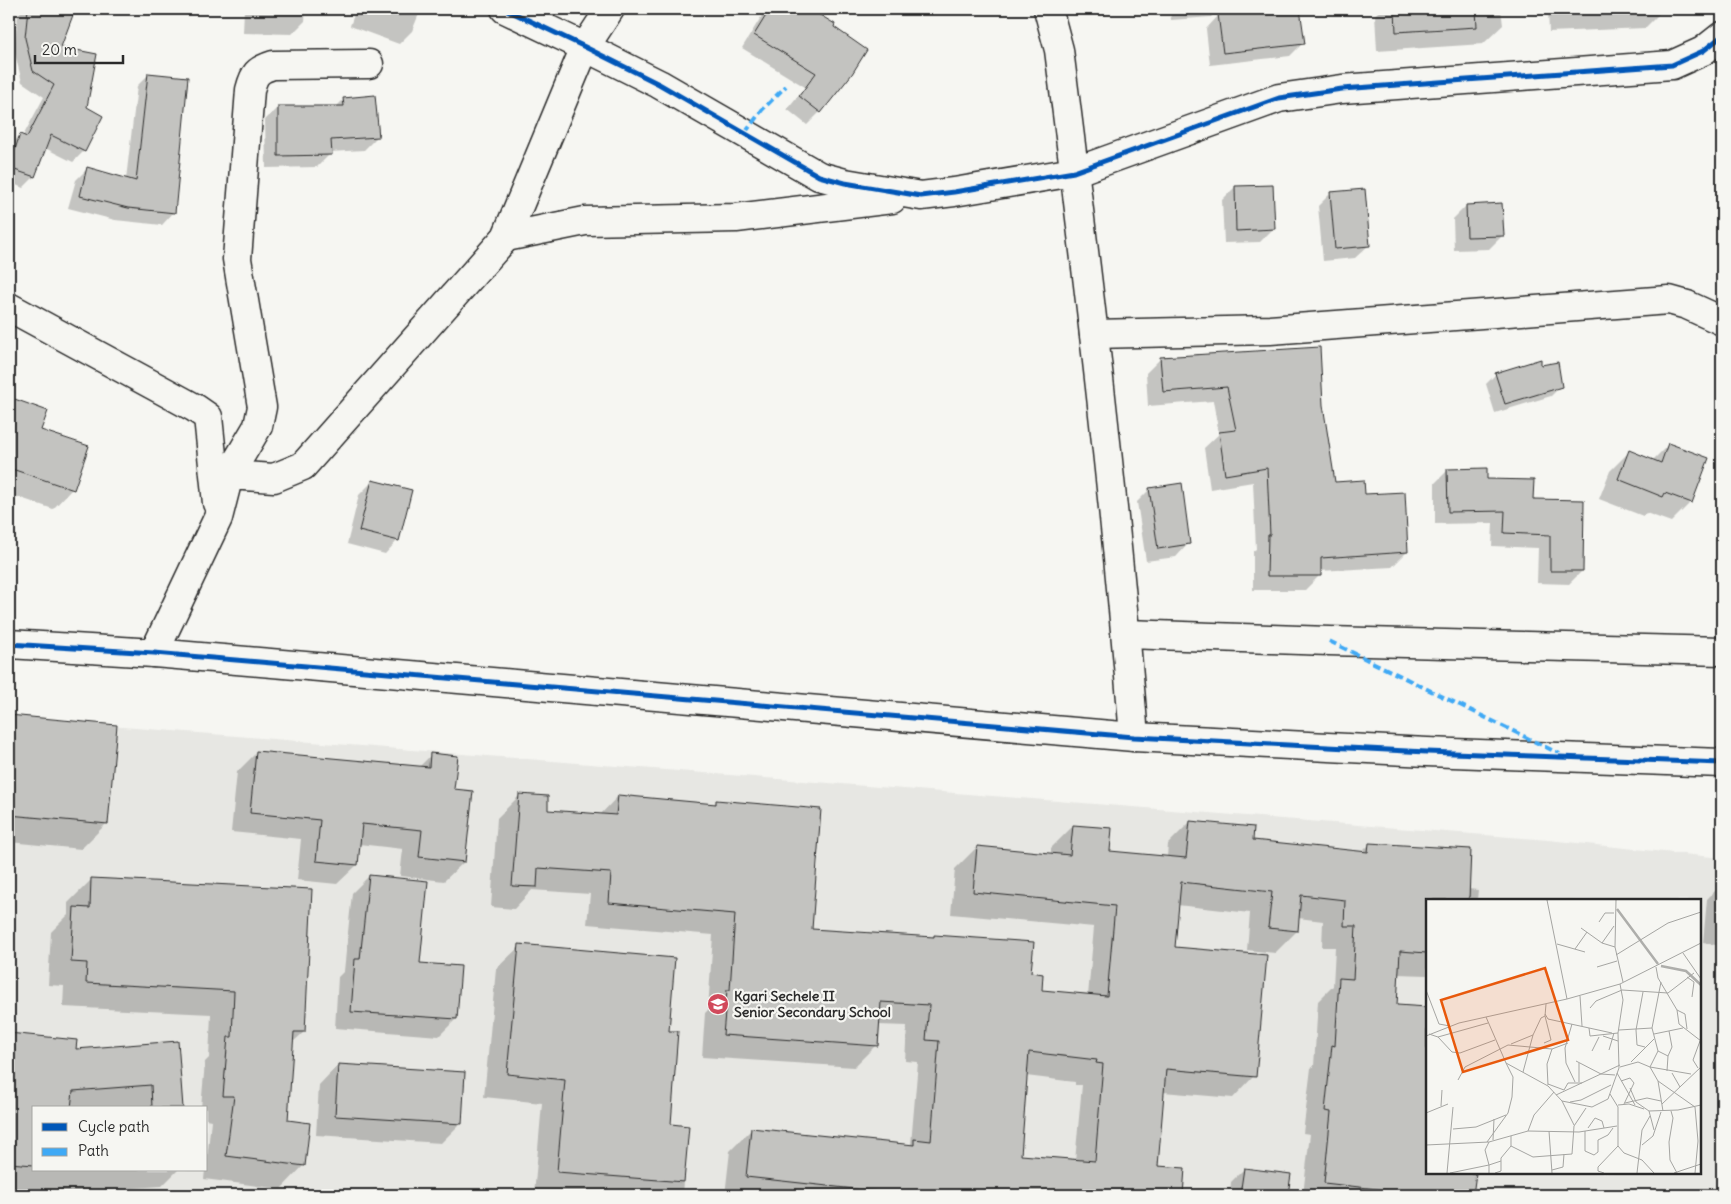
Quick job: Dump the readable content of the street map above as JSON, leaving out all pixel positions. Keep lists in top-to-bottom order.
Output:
{
  "places": {
    "school or university": ["Kgari Sechele II Senior Secondary School"]
  },
  "legend": ["Cycle path", "Path"],
  "scale_bar": "20 m"
}
